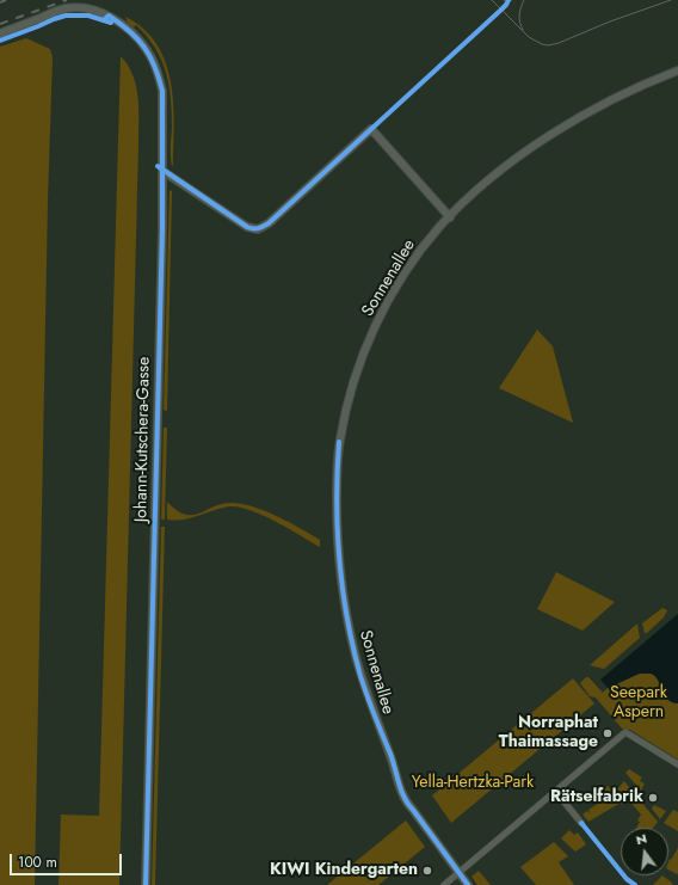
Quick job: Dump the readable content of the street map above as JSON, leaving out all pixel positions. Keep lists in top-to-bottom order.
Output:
{
  "streets": {
    "street": ["Sonnenallee", "Johann-Kutschera-Gasse"]
  },
  "parks": ["Seepark Aspern", "Yella-Hertzka-Park"],
  "places": ["Norraphat Thaimassage", "Rätselfabrik", "KIWI Kindergarten"],
  "scale_bar": "100 m",
  "north": "top"
}
